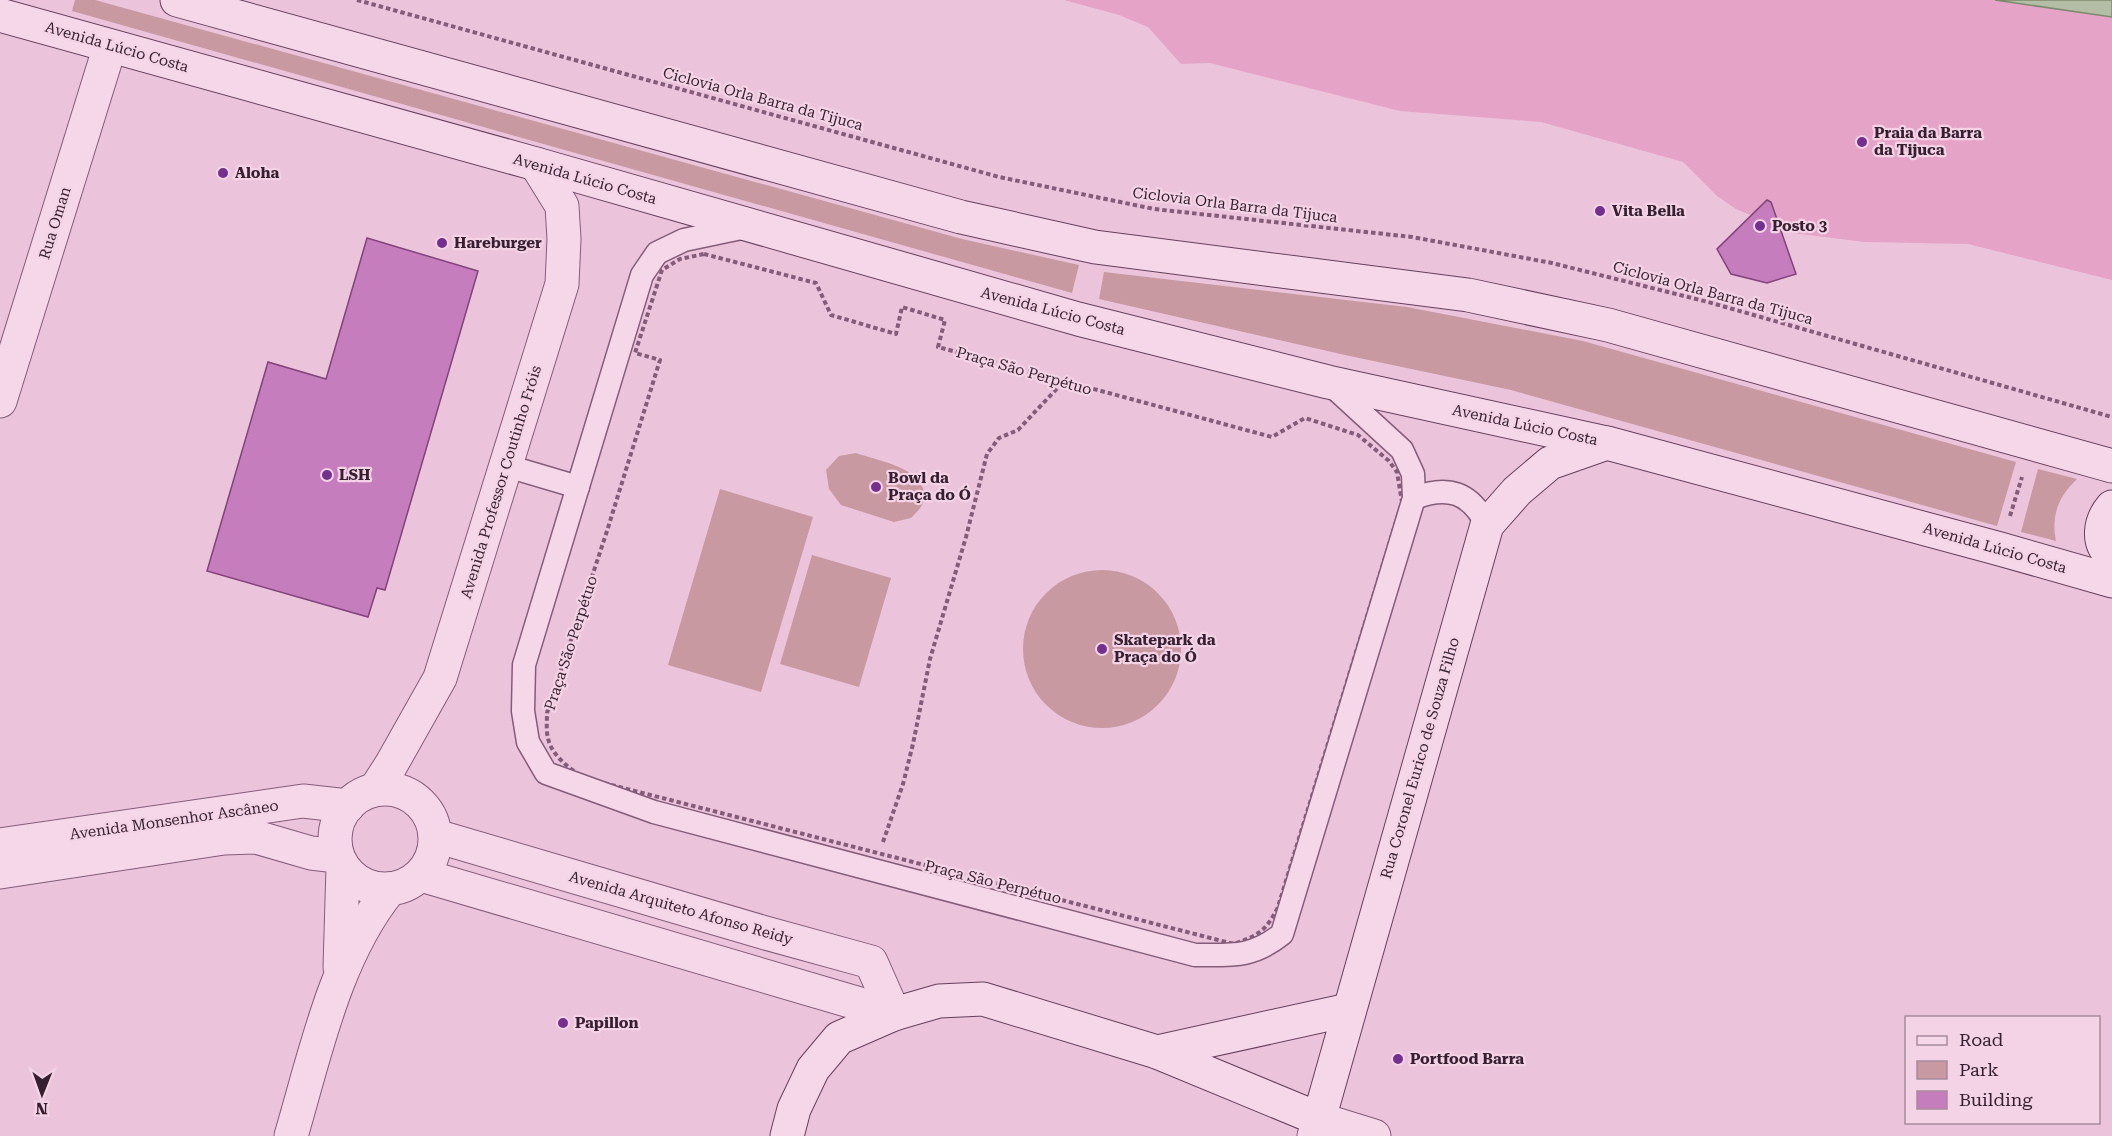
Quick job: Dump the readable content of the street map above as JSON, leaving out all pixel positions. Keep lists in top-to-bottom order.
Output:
{
  "streets": {
    "street": [
      "Avenida Lúcio Costa",
      "Rua Oman",
      "Avenida Professor Coutinho Fróis",
      "Rua Coronel Eurico de Souza Filho",
      "Avenida Monsenhor Ascâneo",
      "Avenida Arquiteto Afonso Reidy"
    ],
    "lane": ["Praça São Perpétuo"],
    "path": ["Ciclovia Orla Barra da Tijuca"]
  },
  "crossings": [
    ["Avenida Lúcio Costa", "Rua Oman"],
    ["Avenida Lúcio Costa", "Praça São Perpétuo"],
    ["Avenida Lúcio Costa", "Avenida Professor Coutinho Fróis"],
    ["Avenida Lúcio Costa", "Rua Coronel Eurico de Souza Filho"],
    ["Avenida Professor Coutinho Fróis", "Avenida Monsenhor Ascâneo"],
    ["Avenida Professor Coutinho Fróis", "Avenida Arquiteto Afonso Reidy"],
    ["Avenida Monsenhor Ascâneo", "Avenida Arquiteto Afonso Reidy"]
  ],
  "places": [
    "Praia da Barra da Tijuca",
    "Aloha",
    "Vita Bella",
    "Posto 3",
    "Hareburger",
    "LSH",
    "Bowl da Praça do Ó",
    "Skatepark da Praça do Ó",
    "Papillon",
    "Portfood Barra"
  ],
  "legend": ["Road", "Park", "Building"],
  "north": "bottom"
}
